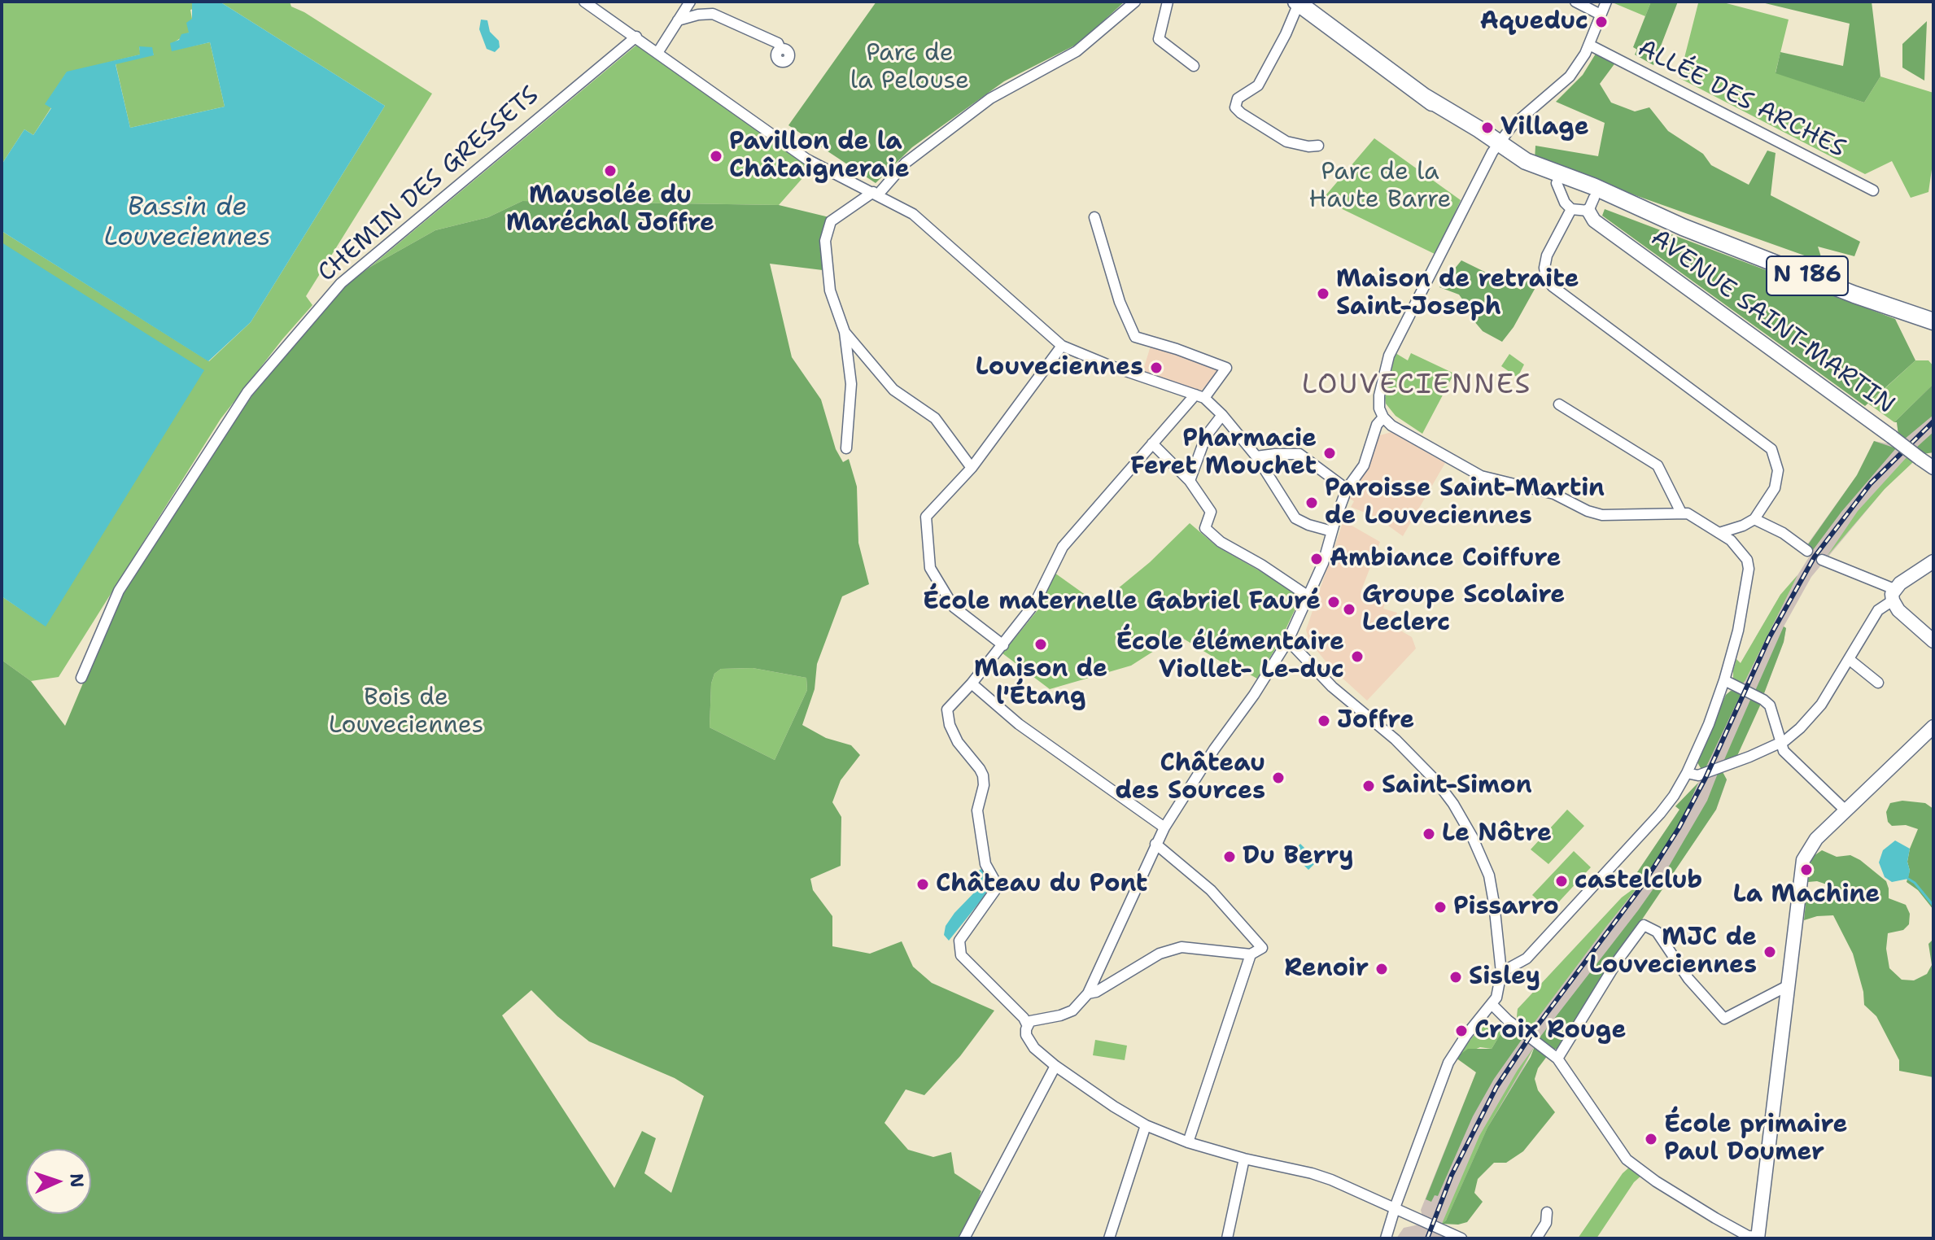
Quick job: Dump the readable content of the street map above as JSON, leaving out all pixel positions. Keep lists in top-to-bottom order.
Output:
{
  "streets": {
    "main road": ["N 186"],
    "street": ["ALLÉE DES ARCHES", "CHEMIN DES GRESSETS", "AVENUE SAINT-MARTIN"]
  },
  "crossings": [
    ["N 186", "AVENUE SAINT-MARTIN"]
  ],
  "districts": ["LOUVECIENNES"],
  "water": ["Bassin de Louveciennes"],
  "parks": ["Parc de la Pelouse", "Parc de la Haute Barre", "Bois de Louveciennes"],
  "places": [
    "Aqueduc",
    "Village",
    "Pavillon de la Châtaigneraie",
    "Mausolée du Maréchal Joffre",
    "Maison de retraite Saint-Joseph",
    "Louveciennes",
    "Pharmacie Feret Mouchet",
    "Paroisse Saint-Martin de Louveciennes",
    "Ambiance Coiffure",
    "École maternelle Gabriel Fauré",
    "Groupe Scolaire Leclerc",
    "Maison de l'Étang",
    "École élémentaire Viollet- Le-duc",
    "Joffre",
    "Château des Sources",
    "Saint-Simon",
    "Le Nôtre",
    "Du Berry",
    "La Machine",
    "castelclub",
    "Château du Pont",
    "Pissarro",
    "MJC de Louveciennes",
    "Renoir",
    "Sisley",
    "Croix Rouge",
    "École primaire Paul Doumer"
  ],
  "north": "right"
}
